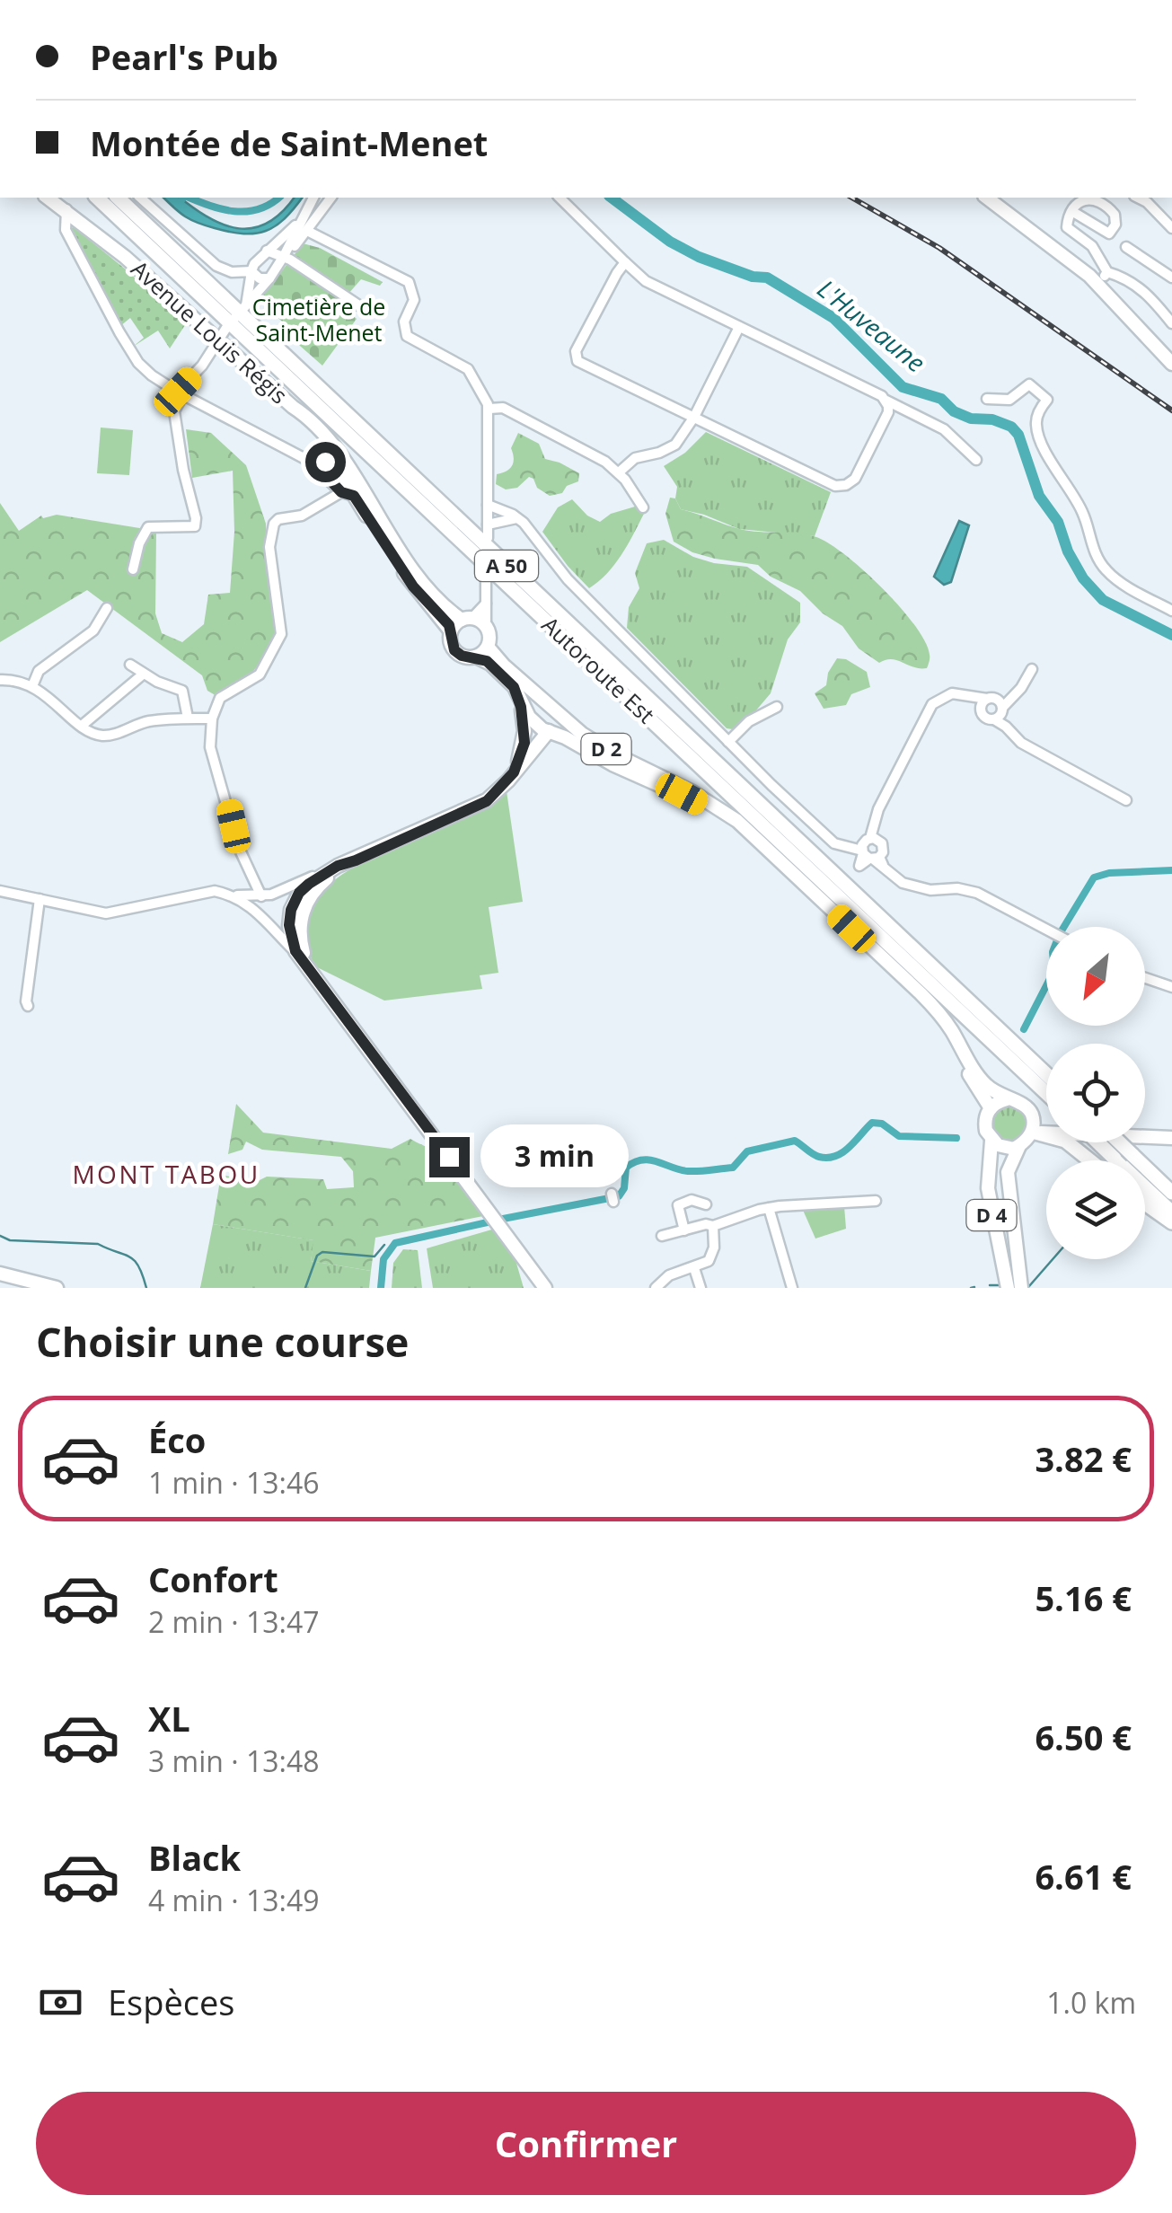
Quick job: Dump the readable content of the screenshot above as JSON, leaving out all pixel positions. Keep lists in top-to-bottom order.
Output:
{
  "streets": {
    "highway": ["A 50", "Autoroute Est"],
    "main road": ["Avenue Louis Régis", "D 2", "D 4"]
  },
  "crossings": [
    ["Avenue Louis Régis", "D 2"],
    ["D 2", "D 4"]
  ],
  "districts": ["MONT TABOU"],
  "water": ["L'Huveaune"],
  "parks": ["Cimetière de Saint-Menet"],
  "north": "bottom left",
  "page": {
    "banner": ["Pearl's Pub", "Montée de Saint-Menet"],
    "bubble": "3 min",
    "heading": "Choisir une course",
    "list": [
      {
        "name": "Éco",
        "note": "1 min · 13:46",
        "value": "3.82 €"
      },
      {
        "name": "Confort",
        "note": "2 min · 13:47",
        "value": "5.16 €"
      },
      {
        "name": "XL",
        "note": "3 min · 13:48",
        "value": "6.50 €"
      },
      {
        "name": "Black",
        "note": "4 min · 13:49",
        "value": "6.61 €"
      }
    ],
    "pay": ["Espèces", "1.0 km"],
    "buttons": "Confirmer"
  }
}
